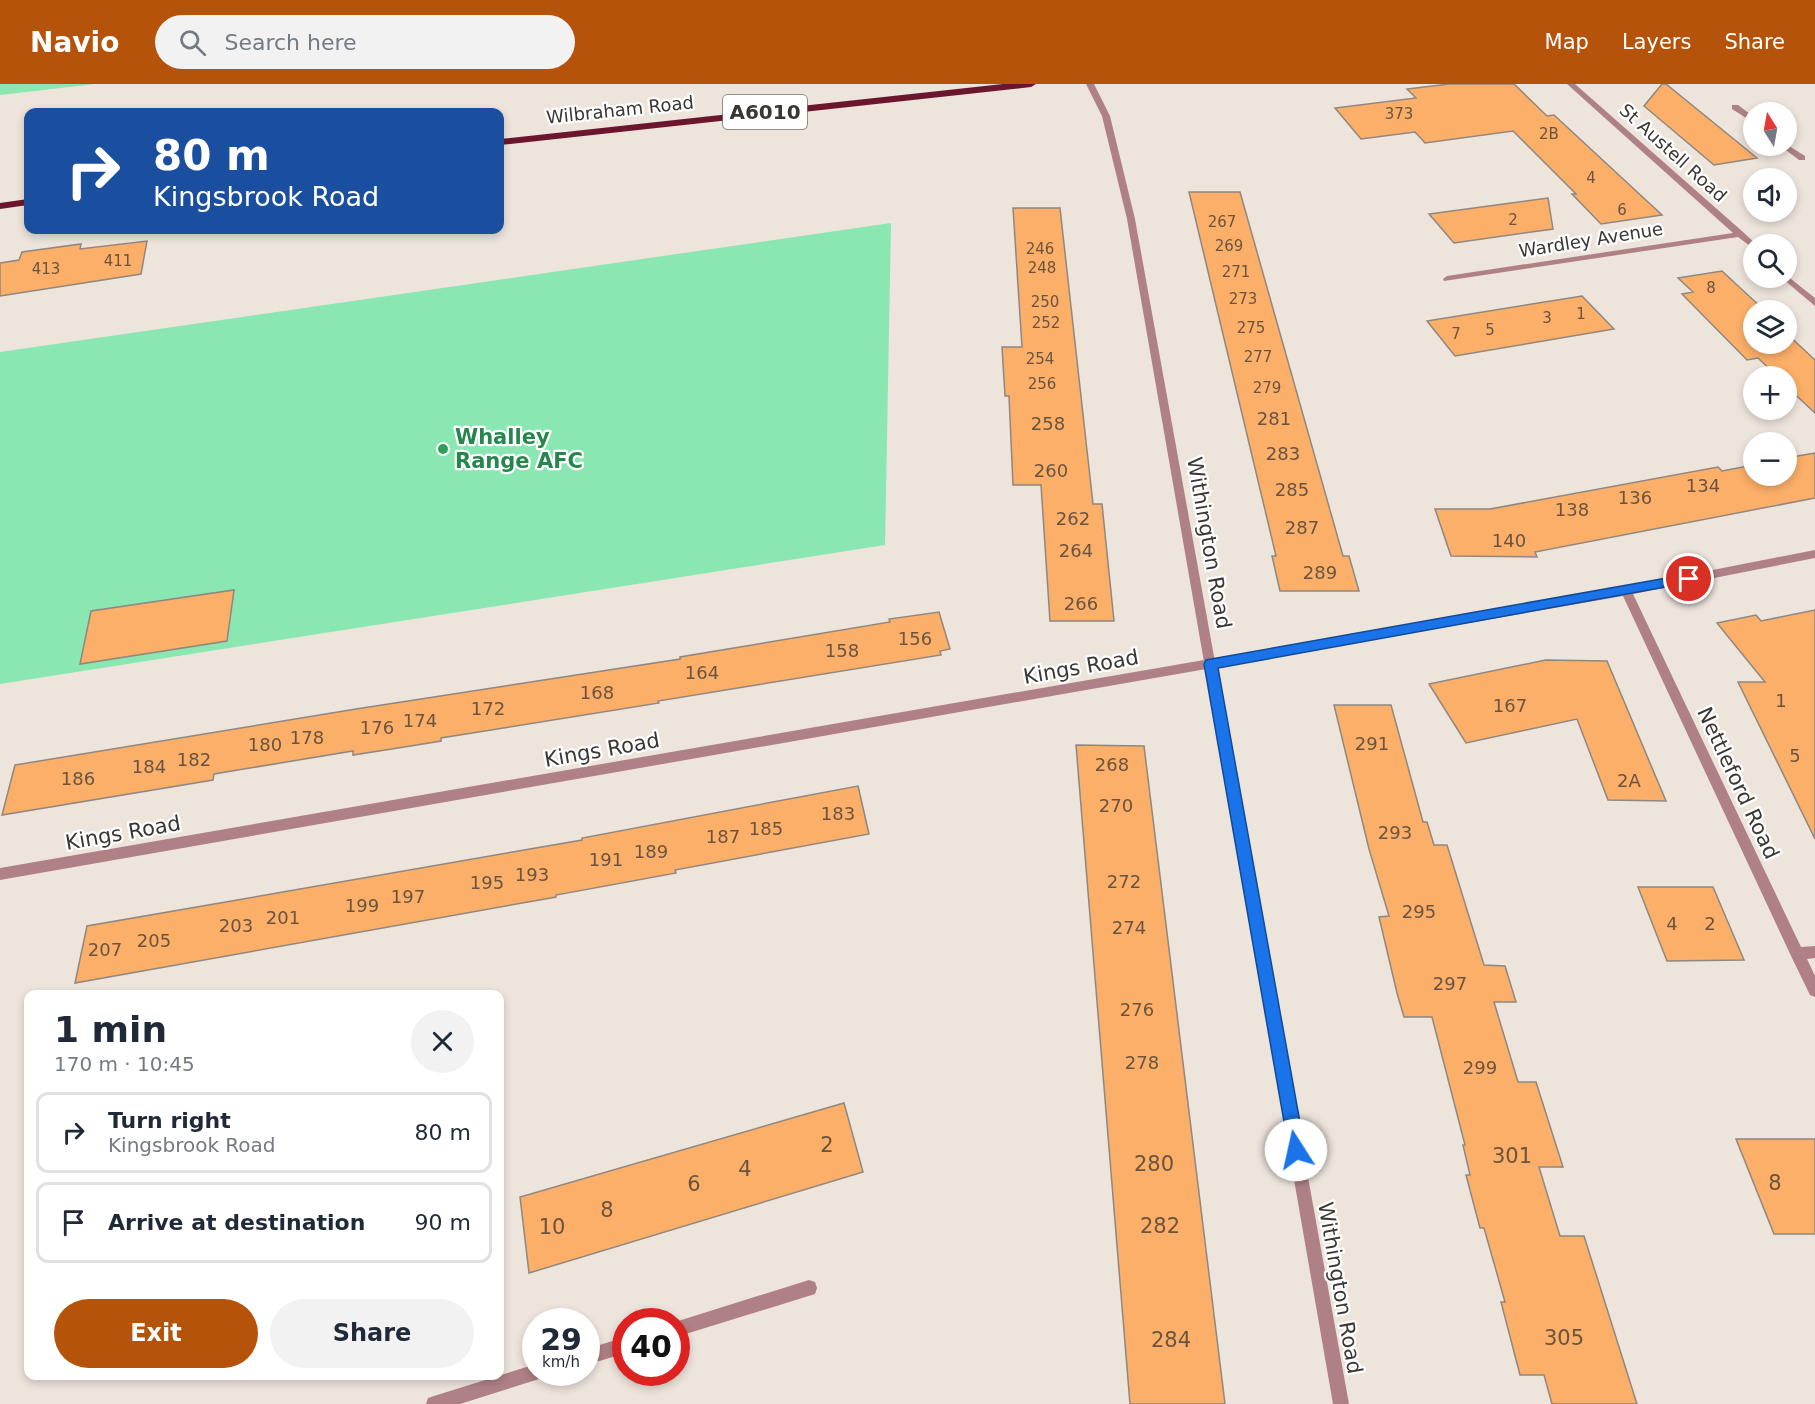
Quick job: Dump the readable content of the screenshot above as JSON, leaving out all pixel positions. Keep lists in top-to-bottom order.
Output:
{
  "streets": {
    "highway": ["Wilbraham Road", "A6010"],
    "street": [
      "St Austell Road",
      "Wardley Avenue",
      "Withington Road",
      "Kings Road",
      "Nettleford Road"
    ]
  },
  "crossings": [
    ["St Austell Road", "Wardley Avenue"],
    ["Withington Road", "Kings Road"],
    ["Kings Road", "Nettleford Road"]
  ],
  "places": ["Whalley Range AFC"],
  "house_numbers": [
    "373",
    "2B",
    "4",
    "6",
    "2",
    "267",
    "269",
    "246",
    "411",
    "248",
    "413",
    "271",
    "8",
    "273",
    "250",
    "1",
    "3",
    "252",
    "275",
    "5",
    "7",
    "277",
    "254",
    "256",
    "279",
    "281",
    "258",
    "283",
    "260",
    "134",
    "285",
    "136",
    "138",
    "262",
    "287",
    "140",
    "264",
    "289",
    "266",
    "156",
    "158",
    "164",
    "168",
    "1",
    "167",
    "172",
    "174",
    "176",
    "178",
    "291",
    "180",
    "5",
    "182",
    "268",
    "184",
    "186",
    "2A",
    "270",
    "183",
    "185",
    "293",
    "187",
    "189",
    "191",
    "193",
    "272",
    "195",
    "197",
    "199",
    "295",
    "201",
    "4",
    "2",
    "203",
    "274",
    "205",
    "207",
    "297",
    "276",
    "278",
    "299",
    "2",
    "301",
    "280",
    "4",
    "8",
    "6",
    "8",
    "282",
    "10",
    "305",
    "284"
  ],
  "north": "top",
  "page": {
    "header": "Navio",
    "search": "Search here",
    "nav": ["Map", "Layers", "Share"],
    "map_buttons": ["+", "−"],
    "turn": ["80 m", "Kingsbrook Road"],
    "heading": ["1 min", "170 m · 10:45"],
    "list": [
      {
        "name": "Turn right",
        "note": "Kingsbrook Road",
        "value": "80 m"
      },
      {
        "name": "Arrive at destination",
        "value": "90 m"
      }
    ],
    "buttons": ["Exit", "Share"],
    "speed": "29 km/h",
    "limit": "40"
  }
}
